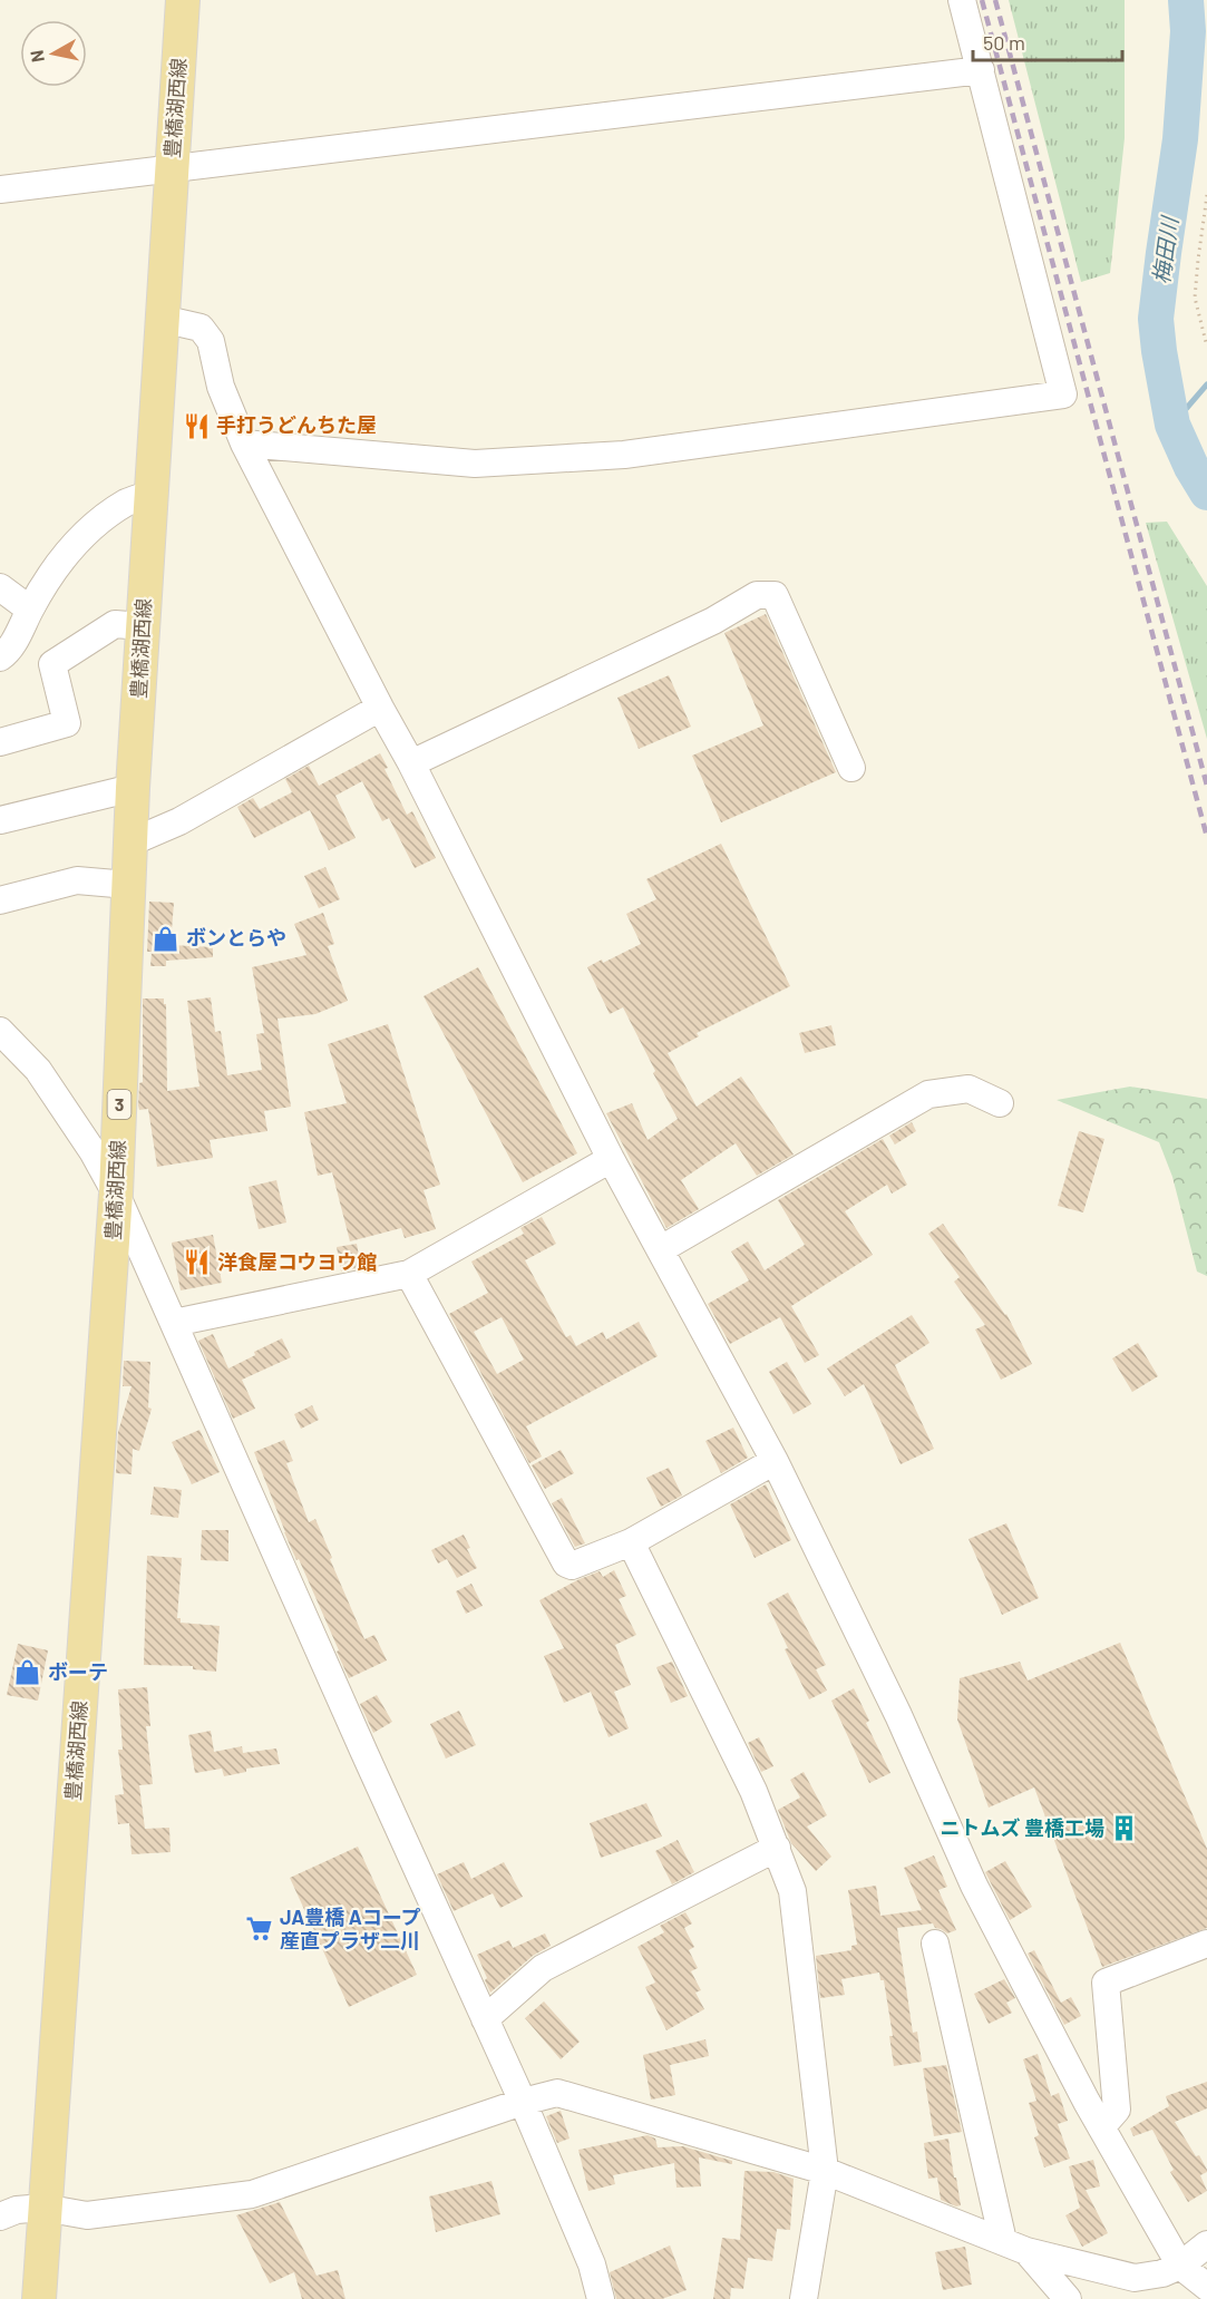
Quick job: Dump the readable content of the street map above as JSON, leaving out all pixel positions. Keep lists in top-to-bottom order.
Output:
{
  "streets": {
    "main road": ["豊橋湖西線", "3"]
  },
  "water": ["梅田川"],
  "places": {
    "restaurant": ["手打うどんちた屋", "洋食屋コウヨウ館"],
    "shop": ["ボンとらや", "ボーテ"],
    "building": ["ニトムズ 豊橋工場"],
    "supermarket": ["JA豊橋 Aコープ 産直プラザ二川"]
  },
  "scale_bar": "50 m",
  "north": "left"
}
